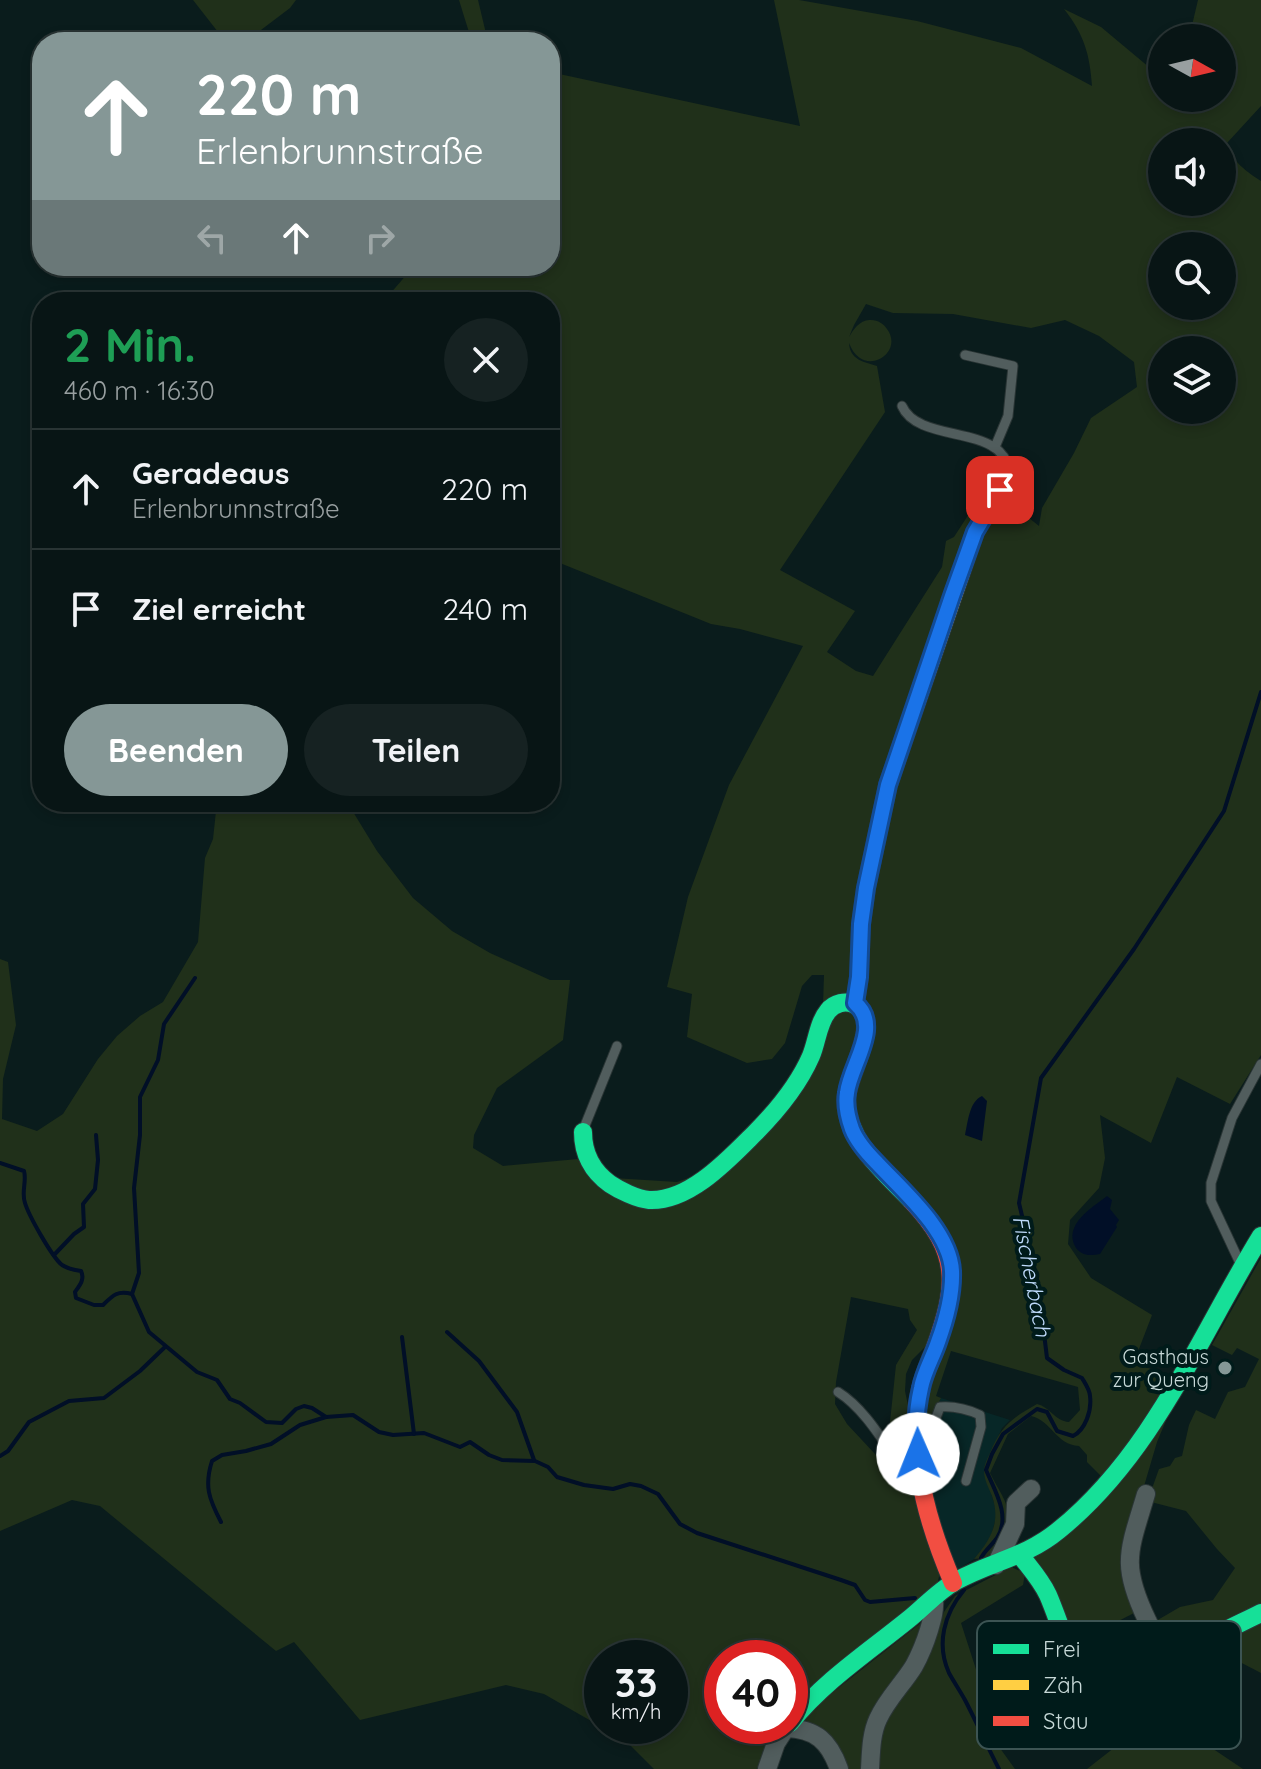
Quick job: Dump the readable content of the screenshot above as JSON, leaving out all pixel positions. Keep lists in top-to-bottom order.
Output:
{
  "water": ["Fischerbach"],
  "places": ["Gasthaus zur Queng"],
  "legend": ["Frei", "Zäh", "Stau"],
  "north": "right",
  "page": {
    "turn": ["220 m", "Erlenbrunnstraße"],
    "heading": ["2 Min.", "460 m · 16:30"],
    "list": [
      {
        "name": "Geradeaus",
        "note": "Erlenbrunnstraße",
        "value": "220 m"
      },
      {
        "name": "Ziel erreicht",
        "value": "240 m"
      }
    ],
    "buttons": ["Beenden", "Teilen"],
    "speed": "33 km/h",
    "limit": "40"
  }
}
